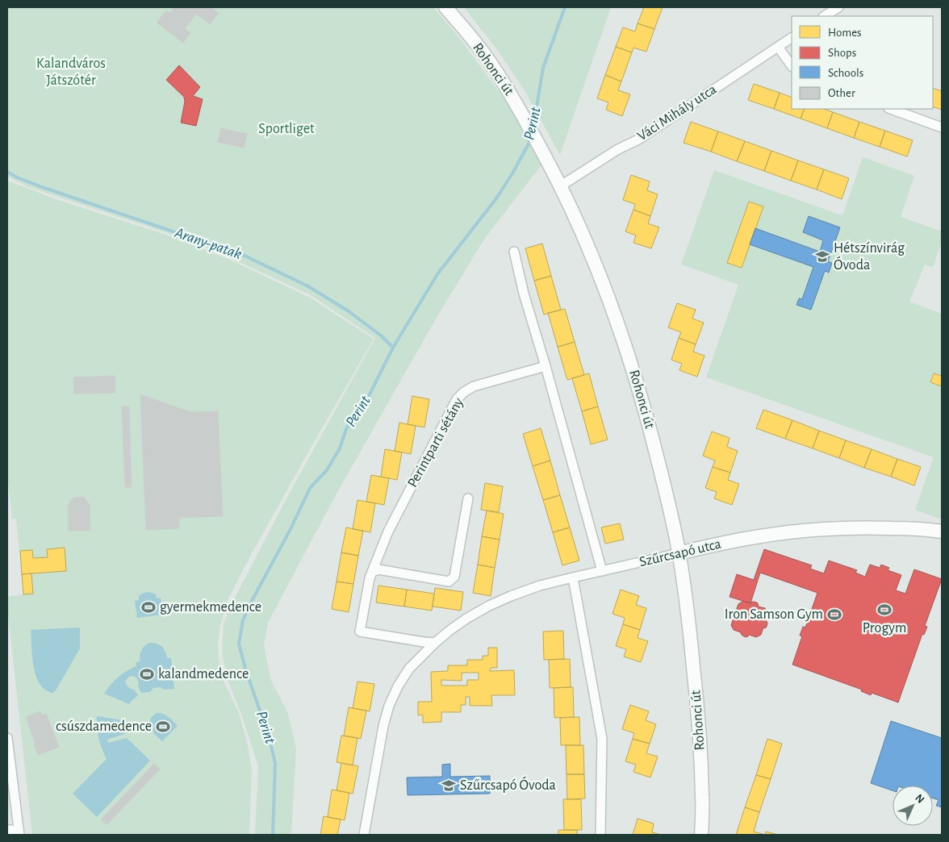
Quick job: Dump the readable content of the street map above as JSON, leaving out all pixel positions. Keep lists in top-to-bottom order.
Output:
{
  "streets": {
    "main road": ["Rohonci út", "Szűrcsapó utca"],
    "street": ["Váci Mihály utca", "Perintparti sétány"]
  },
  "crossings": [
    ["Rohonci út", "Váci Mihály utca"],
    ["Rohonci út", "Szűrcsapó utca"]
  ],
  "water": ["Perint", "Arany-patak"],
  "parks": ["Kalandváros Játszótér", "Sportliget"],
  "places": {
    "school or university": ["Hétszínvirág Óvoda", "Szűrcsapó Óvoda"],
    "sports": [
      "gyermekmedence",
      "Progym",
      "Iron Samson Gym",
      "kalandmedence",
      "csúszdamedence"
    ]
  },
  "legend": [
    "Homes",
    "Shops",
    "Schools",
    "Other"
  ],
  "north": "top right"
}
